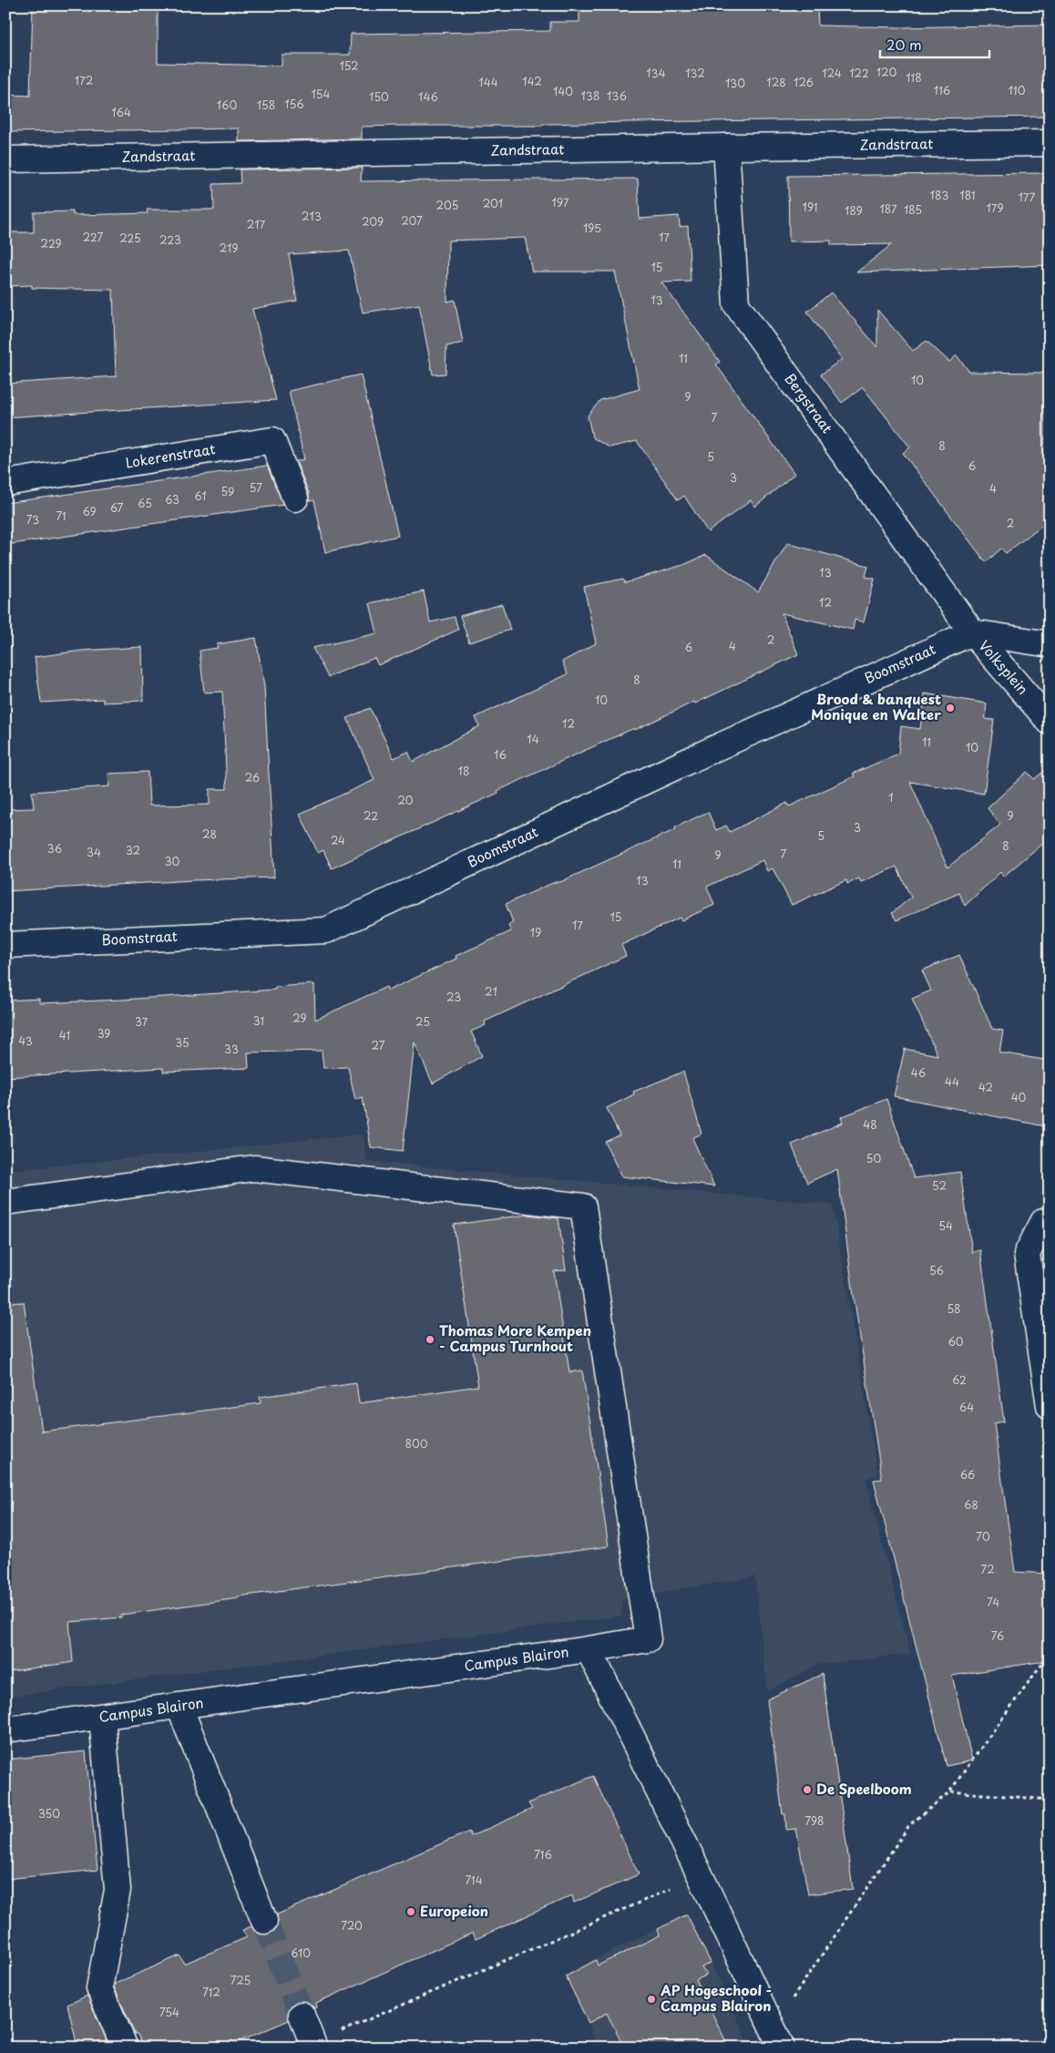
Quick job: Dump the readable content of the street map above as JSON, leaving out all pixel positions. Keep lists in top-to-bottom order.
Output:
{
  "streets": {
    "street": [
      "Zandstraat",
      "Bergstraat",
      "Lokerenstraat",
      "Boomstraat",
      "Volksplein",
      "Campus Blairon"
    ]
  },
  "crossings": [
    ["Zandstraat", "Bergstraat"],
    ["Bergstraat", "Boomstraat"],
    ["Bergstraat", "Volksplein"],
    ["Boomstraat", "Volksplein"]
  ],
  "places": [
    "Brood & banquest Monique en Walter",
    "Thomas More Kempen - Campus Turnhout",
    "De Speelboom",
    "Europeion",
    "AP Hogeschool - Campus Blairon"
  ],
  "house_numbers": [
    "152",
    "120",
    "134",
    "132",
    "124",
    "122",
    "118",
    "172",
    "142",
    "144",
    "128",
    "126",
    "130",
    "116",
    "110",
    "140",
    "154",
    "138",
    "136",
    "150",
    "146",
    "156",
    "160",
    "158",
    "164",
    "183",
    "181",
    "177",
    "197",
    "201",
    "205",
    "191",
    "179",
    "187",
    "185",
    "189",
    "213",
    "207",
    "209",
    "217",
    "195",
    "227",
    "17",
    "225",
    "223",
    "229",
    "219",
    "15",
    "13",
    "11",
    "10",
    "9",
    "7",
    "8",
    "5",
    "6",
    "3",
    "57",
    "4",
    "59",
    "61",
    "63",
    "65",
    "67",
    "69",
    "71",
    "73",
    "2",
    "13",
    "12",
    "2",
    "4",
    "6",
    "8",
    "10",
    "12",
    "14",
    "11",
    "10",
    "16",
    "18",
    "26",
    "1",
    "20",
    "22",
    "9",
    "3",
    "28",
    "5",
    "24",
    "8",
    "36",
    "32",
    "34",
    "7",
    "9",
    "30",
    "11",
    "13",
    "15",
    "17",
    "19",
    "21",
    "23",
    "29",
    "31",
    "37",
    "25",
    "39",
    "41",
    "43",
    "35",
    "27",
    "33",
    "46",
    "44",
    "42",
    "40",
    "48",
    "50",
    "52",
    "54",
    "56",
    "58",
    "60",
    "62",
    "64",
    "800",
    "66",
    "68",
    "70",
    "72",
    "74",
    "76",
    "350",
    "798",
    "716",
    "714",
    "720",
    "610",
    "725",
    "712",
    "754"
  ],
  "scale_bar": "20 m"
}
